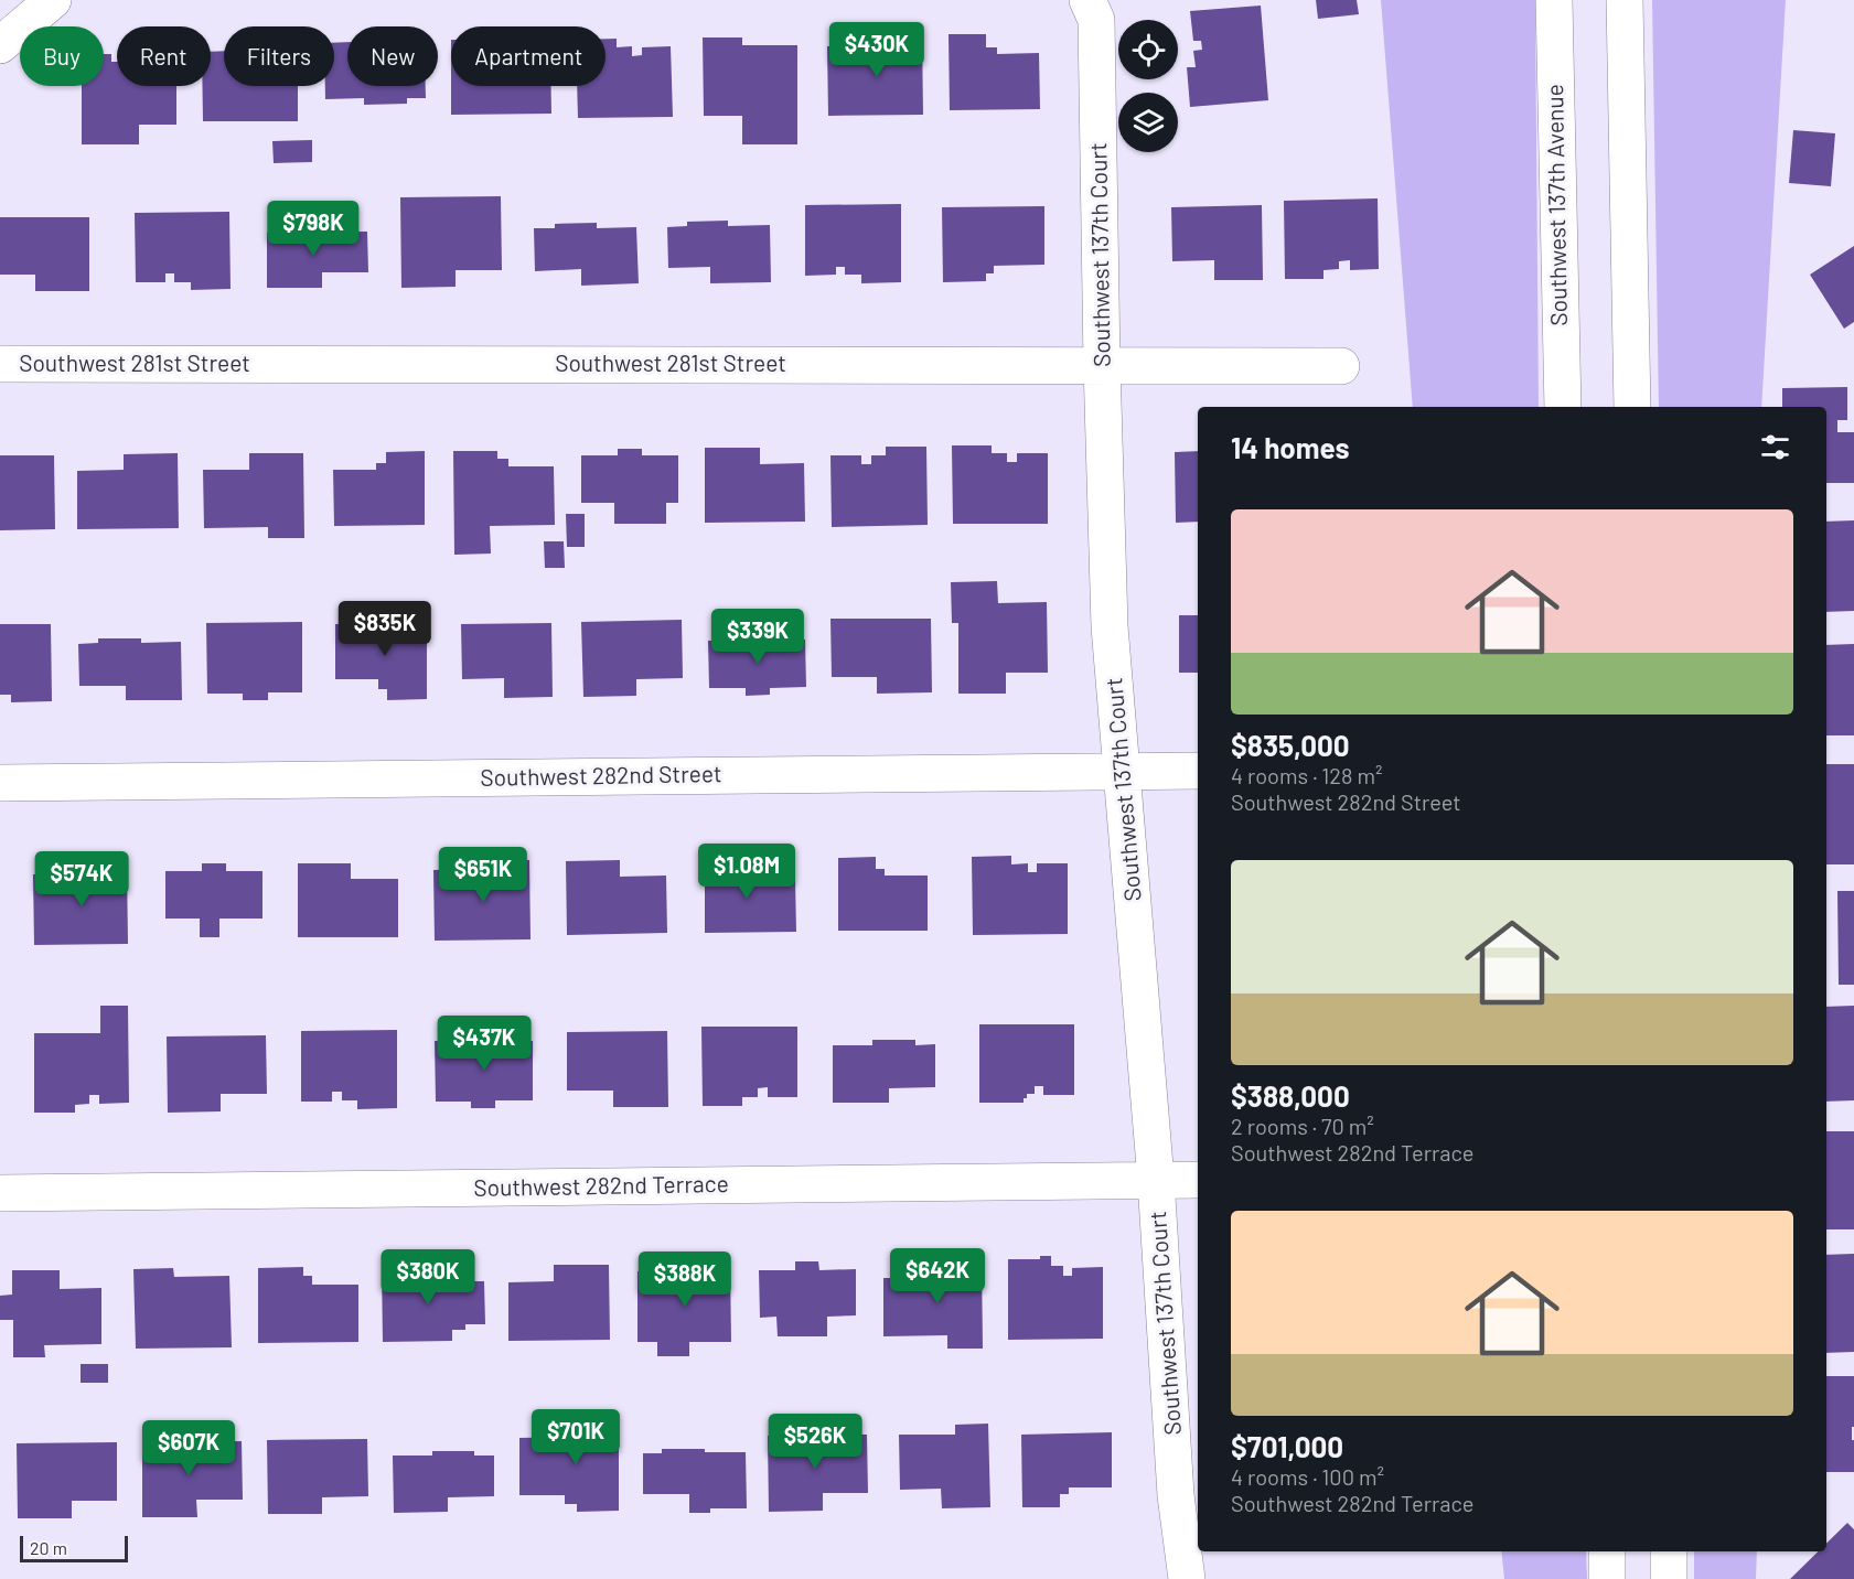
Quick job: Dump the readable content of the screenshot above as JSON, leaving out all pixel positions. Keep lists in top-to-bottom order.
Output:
{
  "streets": {
    "street": [
      "Southwest 137th Avenue",
      "Southwest 137th Court",
      "Southwest 281st Street",
      "Southwest 282nd Street",
      "Southwest 282nd Terrace"
    ]
  },
  "crossings": [
    ["Southwest 137th Court", "Southwest 281st Street"],
    ["Southwest 137th Court", "Southwest 282nd Street"],
    ["Southwest 137th Court", "Southwest 282nd Terrace"]
  ],
  "scale_bar": "20 m",
  "page": {
    "price": [
      "$430K",
      "$798K",
      "$835K",
      "$339K",
      "$1.08M",
      "$651K",
      "$574K",
      "$437K",
      "$642K",
      "$380K",
      "$388K",
      "$701K",
      "$526K",
      "$607K"
    ],
    "chip": [
      "Buy",
      "Rent",
      "Filters",
      "New",
      "Apartment"
    ],
    "heading": "14 homes",
    "list": [
      {
        "name": "$835,000",
        "note": "4 rooms · 128 m² · Southwest 282nd Street"
      },
      {
        "name": "$388,000",
        "note": "2 rooms · 70 m² · Southwest 282nd Terrace"
      },
      {
        "name": "$701,000",
        "note": "4 rooms · 100 m² · Southwest 282nd Terrace"
      }
    ],
    "scale": "20 m"
  }
}
